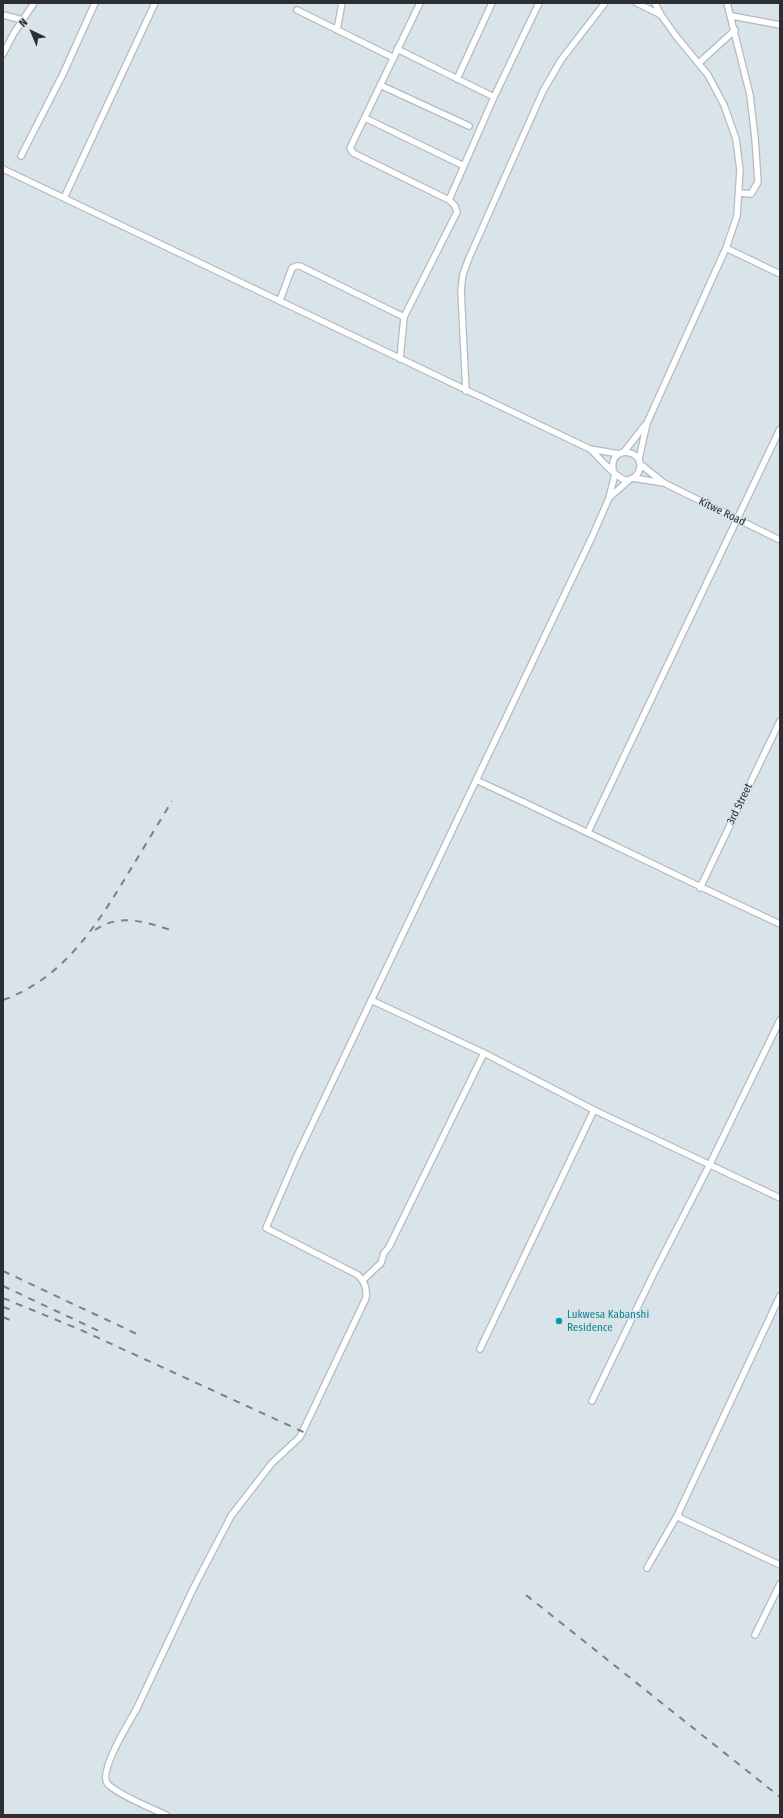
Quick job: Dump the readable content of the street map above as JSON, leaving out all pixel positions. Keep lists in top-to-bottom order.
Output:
{
  "streets": {
    "street": ["Kitwe Road", "3rd Street"]
  },
  "places": ["Lukwesa Kabanshi Residence"],
  "north": "top left"
}
